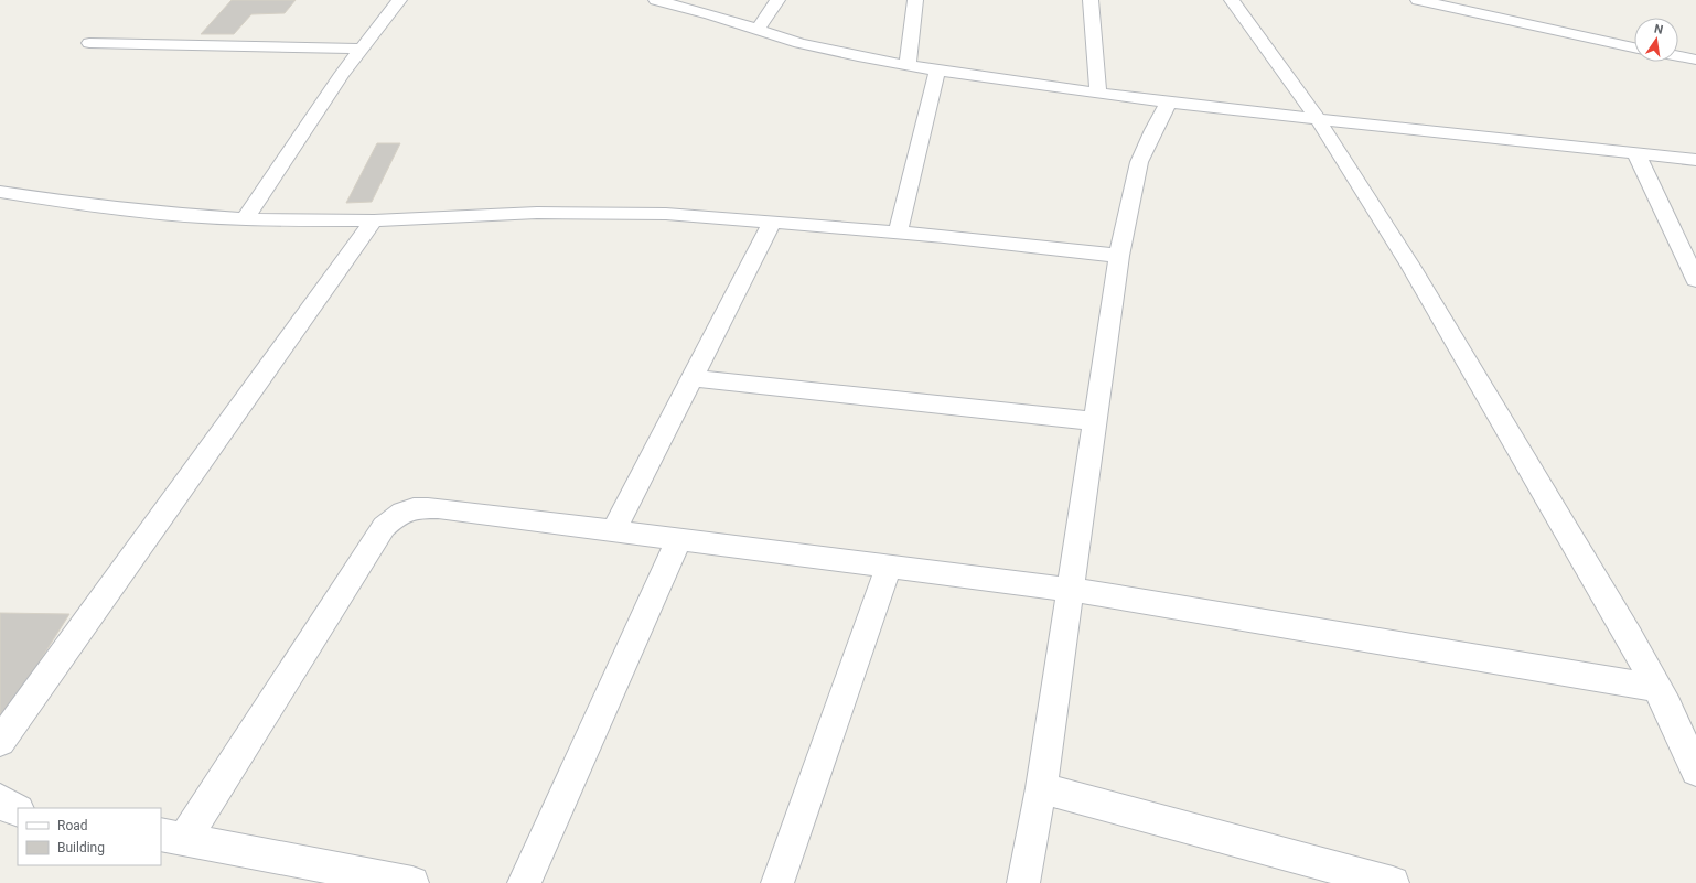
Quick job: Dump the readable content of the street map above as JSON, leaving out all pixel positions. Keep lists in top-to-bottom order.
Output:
{
  "legend": ["Road", "Building"],
  "north": "top"
}
